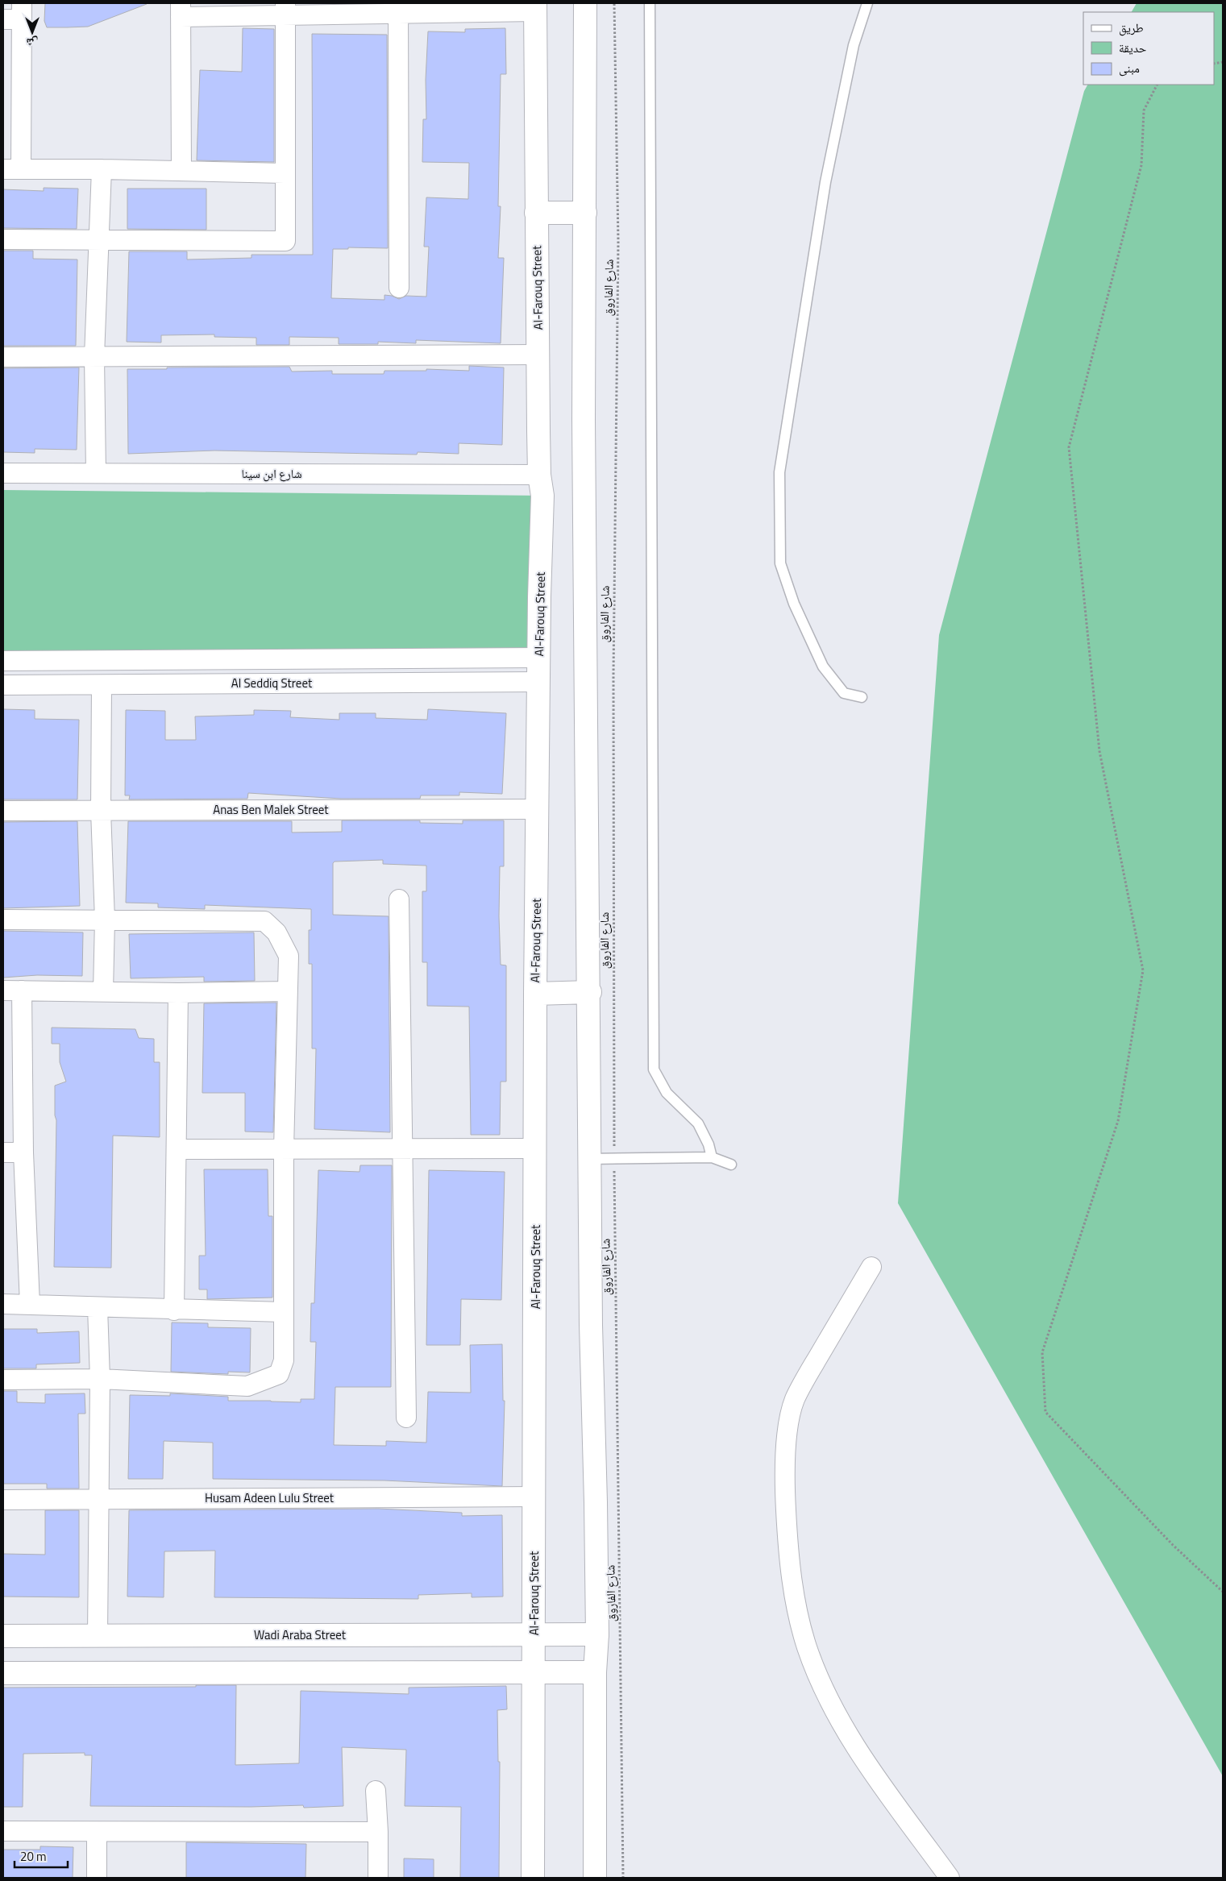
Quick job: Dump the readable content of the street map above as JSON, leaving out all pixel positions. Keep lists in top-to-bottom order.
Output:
{
  "streets": {
    "main road": ["Al-Farouq Street", "Wadi Araba Street"],
    "street": [
      "شارع ابن سينا",
      "Al Seddiq Street",
      "Anas Ben Malek Street",
      "Husam Adeen Lulu Street"
    ],
    "path": ["شارع الفاروق"]
  },
  "crossings": [
    ["Al-Farouq Street", "شارع ابن سينا"],
    ["Al-Farouq Street", "Al Seddiq Street"],
    ["Al-Farouq Street", "Anas Ben Malek Street"],
    ["Al-Farouq Street", "Husam Adeen Lulu Street"],
    ["Al-Farouq Street", "Wadi Araba Street"]
  ],
  "legend": ["طريق", "حديقة", "مبنى"],
  "scale_bar": "20 m",
  "north": "bottom"
}
